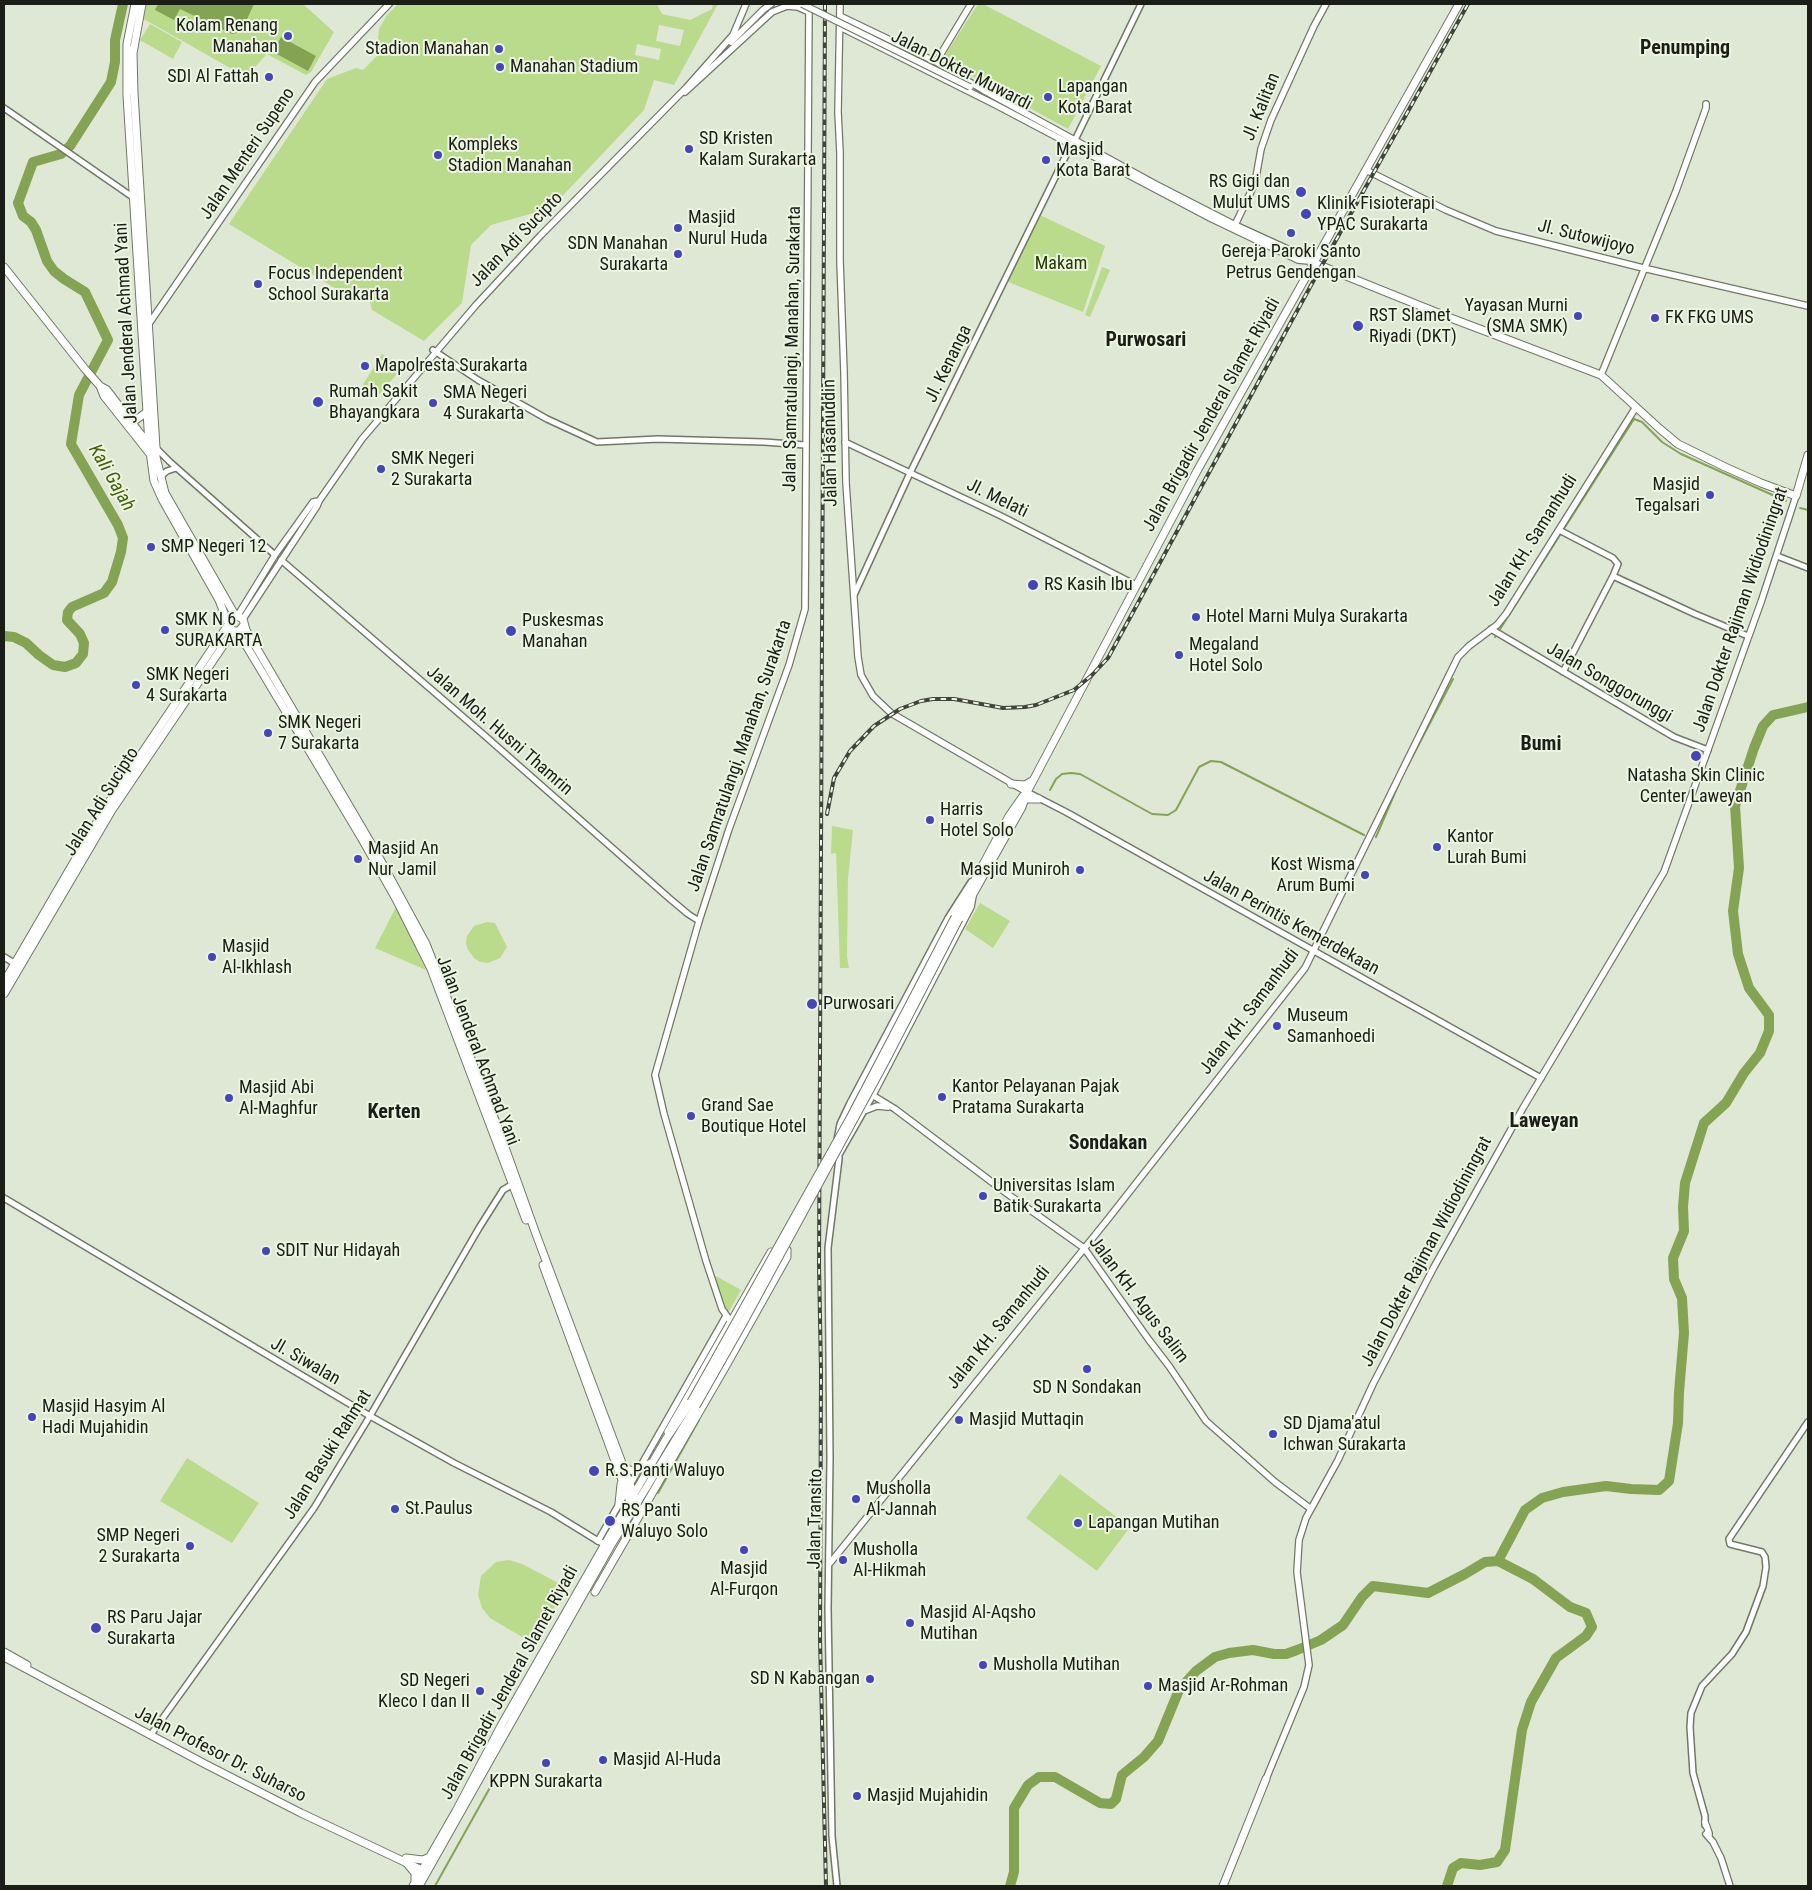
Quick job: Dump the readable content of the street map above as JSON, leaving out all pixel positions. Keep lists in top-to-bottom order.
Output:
{
  "streets": {
    "main road": [
      "Jalan Dokter Muwardi",
      "Jl. Kalitan",
      "Jalan Menteri Supeno",
      "Jl. Sutowijoyo",
      "Jalan Adi Sucipto",
      "Jalan Jenderal Achmad Yani",
      "Jalan Samratulangi, Manahan, Surakarta",
      "Jalan Brigadir Jenderal Slamet Riyadi",
      "Jalan Hasanuddin",
      "Jalan KH. Samanhudi",
      "Jalan Dokter Rajiman Widiodiningrat",
      "Jalan KH. Agus Salim",
      "Jalan Profesor Dr. Suharso"
    ],
    "street": [
      "Jl. Kenanga",
      "Jl. Melati",
      "Jalan Songgorunggi",
      "Jalan Moh. Husni Thamrin",
      "Jalan Perintis Kemerdekaan",
      "Jl. Siwalan",
      "Jalan Basuki Rahmat",
      "Jalan Transito"
    ]
  },
  "crossings": [
    ["Jalan Dokter Muwardi", "Jl. Kalitan"],
    ["Jalan Dokter Muwardi", "Jl. Kenanga"],
    ["Jalan Dokter Muwardi", "Jalan Brigadir Jenderal Slamet Riyadi"],
    ["Jalan Dokter Muwardi", "Jalan Hasanuddin"],
    ["Jalan Menteri Supeno", "Jalan Jenderal Achmad Yani"],
    ["Jl. Sutowijoyo", "Jalan Brigadir Jenderal Slamet Riyadi"],
    ["Jalan Adi Sucipto", "Jalan Jenderal Achmad Yani"],
    ["Jalan Adi Sucipto", "Jalan Samratulangi, Manahan, Surakarta"],
    ["Jalan Adi Sucipto", "Jalan Moh. Husni Thamrin"],
    ["Jalan Jenderal Achmad Yani", "Jalan Brigadir Jenderal Slamet Riyadi"],
    ["Jalan Jenderal Achmad Yani", "Jalan Basuki Rahmat"],
    ["Jalan Samratulangi, Manahan, Surakarta", "Jalan Moh. Husni Thamrin"],
    ["Jl. Kenanga", "Jalan Hasanuddin"],
    ["Jl. Kenanga", "Jl. Melati"],
    ["Jalan Brigadir Jenderal Slamet Riyadi", "Jalan Hasanuddin"],
    ["Jalan Brigadir Jenderal Slamet Riyadi", "Jl. Melati"],
    ["Jalan Brigadir Jenderal Slamet Riyadi", "Jl. Siwalan"],
    ["Jalan Brigadir Jenderal Slamet Riyadi", "Jalan Profesor Dr. Suharso"],
    ["Jalan Hasanuddin", "Jl. Melati"],
    ["Jalan KH. Samanhudi", "Jalan Songgorunggi"],
    ["Jalan KH. Samanhudi", "Jalan Perintis Kemerdekaan"],
    ["Jalan KH. Samanhudi", "Jalan KH. Agus Salim"],
    ["Jalan KH. Samanhudi", "Jalan Transito"],
    ["Jalan Dokter Rajiman Widiodiningrat", "Jalan Songgorunggi"],
    ["Jalan Dokter Rajiman Widiodiningrat", "Jalan Perintis Kemerdekaan"],
    ["Jalan Dokter Rajiman Widiodiningrat", "Jalan KH. Agus Salim"],
    ["Jl. Siwalan", "Jalan Basuki Rahmat"],
    ["Jalan Basuki Rahmat", "Jalan Profesor Dr. Suharso"]
  ],
  "districts": [
    "Penumping",
    "Purwosari",
    "Bumi",
    "Kerten",
    "Laweyan",
    "Sondakan"
  ],
  "water": ["Kali Gajah"],
  "parks": ["Makam"],
  "places": [
    "Kolam Renang Manahan",
    "Stadion Manahan",
    "Manahan Stadium",
    "SDI Al Fattah",
    "Lapangan Kota Barat",
    "SD Kristen Kalam Surakarta",
    "Kompleks Stadion Manahan",
    "Masjid Kota Barat",
    "RS Gigi dan Mulut UMS",
    "Klinik Fisioterapi YPAC Surakarta",
    "Masjid Nurul Huda",
    "Gereja Paroki Santo Petrus Gendengan",
    "SDN Manahan Surakarta",
    "Focus Independent School Surakarta",
    "Yayasan Murni (SMA SMK)",
    "FK FKG UMS",
    "RST Slamet Riyadi (DKT)",
    "Mapolresta Surakarta",
    "Rumah Sakit Bhayangkara",
    "SMA Negeri 4 Surakarta",
    "SMK Negeri 2 Surakarta",
    "Masjid Tegalsari",
    "SMP Negeri 12",
    "RS Kasih Ibu",
    "Hotel Marni Mulya Surakarta",
    "SMK N 6 SURAKARTA",
    "Puskesmas Manahan",
    "Megaland Hotel Solo",
    "SMK Negeri 4 Surakarta",
    "SMK Negeri 7 Surakarta",
    "Natasha Skin Clinic Center Laweyan",
    "Harris Hotel Solo",
    "Kantor Lurah Bumi",
    "Masjid An Nur Jamil",
    "Masjid Muniroh",
    "Kost Wisma Arum Bumi",
    "Masjid Al-Ikhlash",
    "Purwosari",
    "Museum Samanhoedi",
    "Kantor Pelayanan Pajak Pratama Surakarta",
    "Masjid Abi Al-Maghfur",
    "Grand Sae Boutique Hotel",
    "Universitas Islam Batik Surakarta",
    "SDIT Nur Hidayah",
    "SD N Sondakan",
    "Masjid Hasyim Al Hadi Mujahidin",
    "Masjid Muttaqin",
    "SD Djama'atul Ichwan Surakarta",
    "R.S Panti Waluyo",
    "Musholla Al-Jannah",
    "St.Paulus",
    "RS Panti Waluyo Solo",
    "Lapangan Mutihan",
    "SMP Negeri 2 Surakarta",
    "Masjid Al-Furqon",
    "Musholla Al-Hikmah",
    "Masjid Al-Aqsho Mutihan",
    "RS Paru Jajar Surakarta",
    "Musholla Mutihan",
    "SD N Kabangan",
    "Masjid Ar-Rohman",
    "SD Negeri Kleco I dan II",
    "Masjid Al-Huda",
    "KPPN Surakarta",
    "Masjid Mujahidin"
  ]
}
